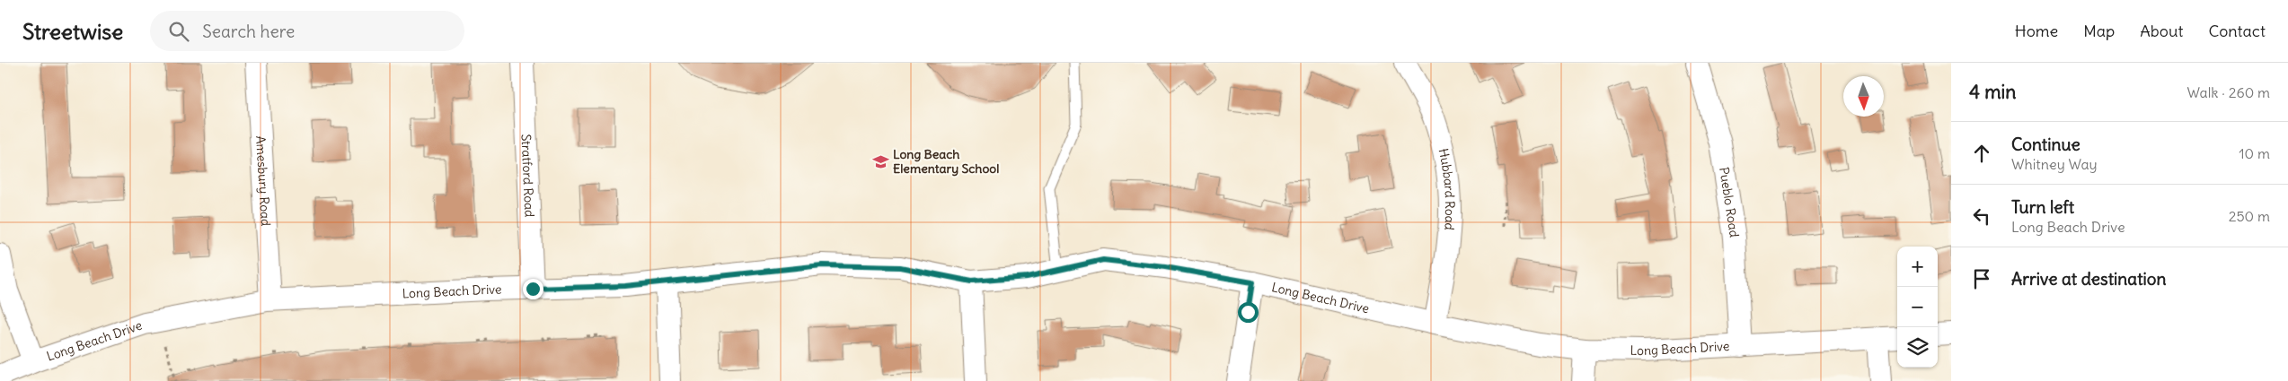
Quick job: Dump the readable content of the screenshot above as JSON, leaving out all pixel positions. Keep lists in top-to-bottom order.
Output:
{
  "streets": {
    "street": [
      "Stratford Road",
      "Amesbury Road",
      "Hubbard Road",
      "Pueblo Road",
      "Long Beach Drive"
    ]
  },
  "crossings": [
    ["Stratford Road", "Long Beach Drive"],
    ["Amesbury Road", "Long Beach Drive"],
    ["Hubbard Road", "Long Beach Drive"],
    ["Pueblo Road", "Long Beach Drive"]
  ],
  "places": {
    "school or university": ["Long Beach Elementary School"]
  },
  "north": "bottom",
  "page": {
    "header": "Streetwise",
    "search": "Search here",
    "nav": [
      "Home",
      "Map",
      "About",
      "Contact"
    ],
    "heading": ["4 min", "Walk · 260 m"],
    "list": [
      ["Continue", "Whitney Way", "10 m"],
      ["Turn left", "Long Beach Drive", "250 m"],
      "Arrive at destination"
    ],
    "map_buttons": ["+", "−"]
  }
}
